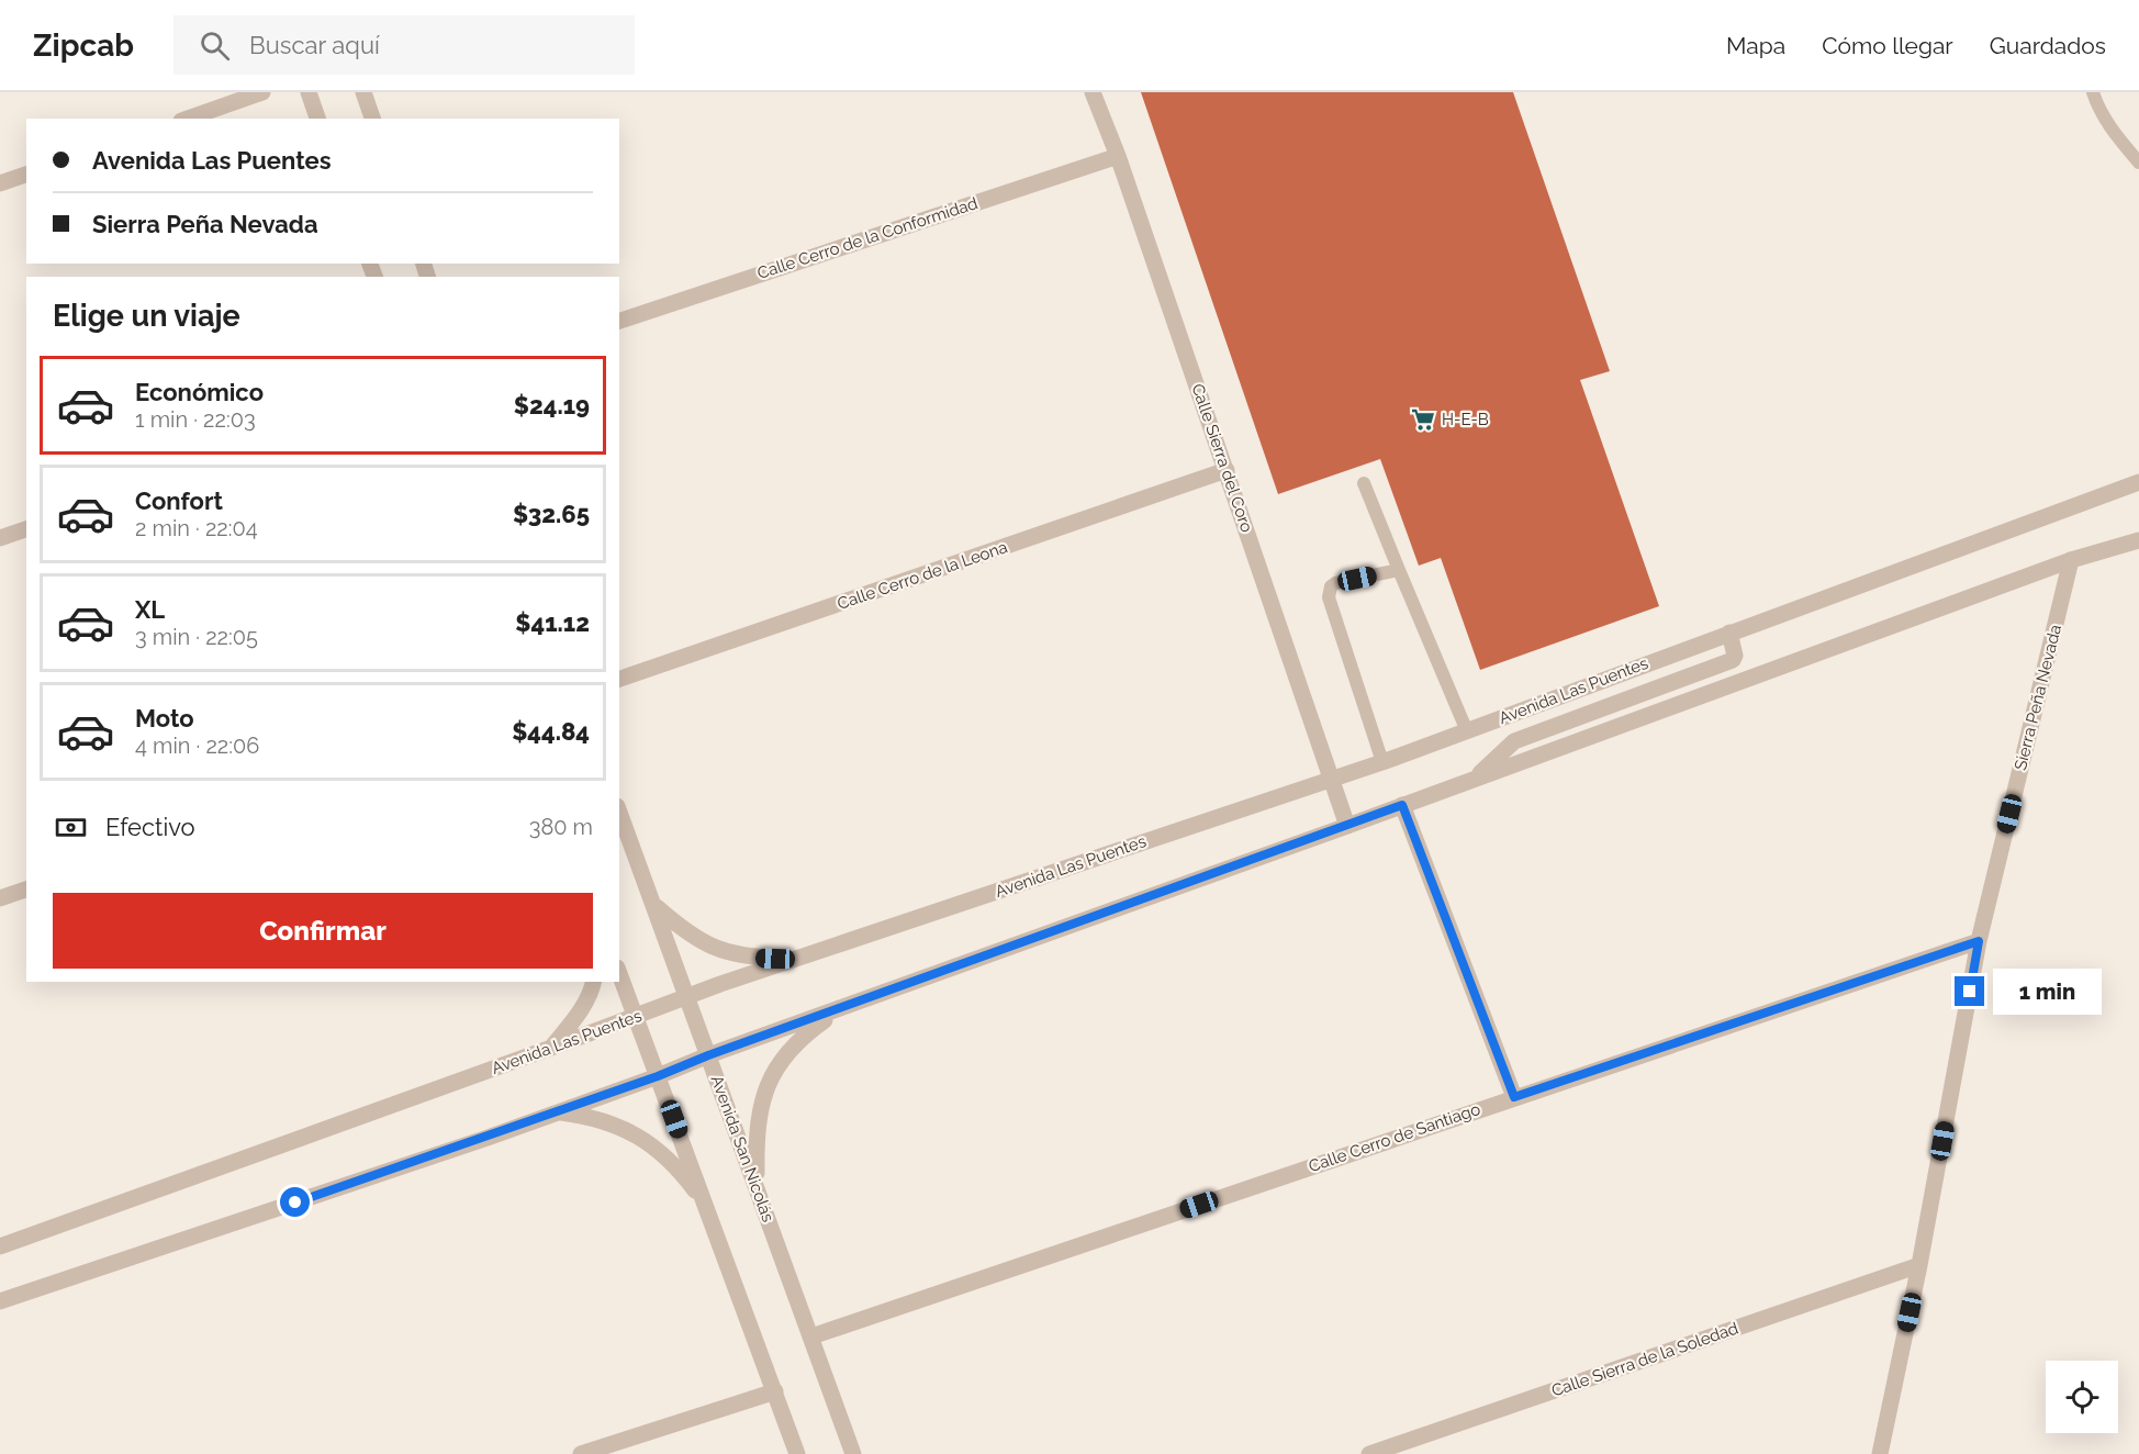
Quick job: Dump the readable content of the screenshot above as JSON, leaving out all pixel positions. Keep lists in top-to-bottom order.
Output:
{
  "streets": {
    "street": [
      "Calle Cerro de la Conformidad",
      "Calle Sierra del Coro",
      "Calle Cerro de la Leona",
      "Avenida Las Puentes",
      "Sierra Peña Nevada",
      "Calle Cerro de Santiago",
      "Avenida San Nicolás",
      "Calle Sierra de la Soledad"
    ]
  },
  "crossings": [
    ["Calle Cerro de la Conformidad", "Calle Sierra del Coro"],
    ["Calle Sierra del Coro", "Calle Cerro de la Leona"],
    ["Calle Sierra del Coro", "Avenida Las Puentes"],
    ["Avenida Las Puentes", "Avenida San Nicolás"],
    ["Sierra Peña Nevada", "Calle Cerro de Santiago"],
    ["Sierra Peña Nevada", "Calle Sierra de la Soledad"],
    ["Calle Cerro de Santiago", "Avenida San Nicolás"]
  ],
  "places": {
    "supermarket": ["H-E-B"]
  },
  "page": {
    "header": "Zipcab",
    "search": "Buscar aquí",
    "nav": ["Mapa", "Cómo llegar", "Guardados"],
    "banner": ["Avenida Las Puentes", "Sierra Peña Nevada"],
    "heading": "Elige un viaje",
    "list": [
      {
        "name": "Económico",
        "note": "1 min · 22:03",
        "value": "$24.19"
      },
      {
        "name": "Confort",
        "note": "2 min · 22:04",
        "value": "$32.65"
      },
      {
        "name": "XL",
        "note": "3 min · 22:05",
        "value": "$41.12"
      },
      {
        "name": "Moto",
        "note": "4 min · 22:06",
        "value": "$44.84"
      }
    ],
    "pay": ["Efectivo", "380 m"],
    "buttons": "Confirmar",
    "bubble": "1 min"
  }
}
